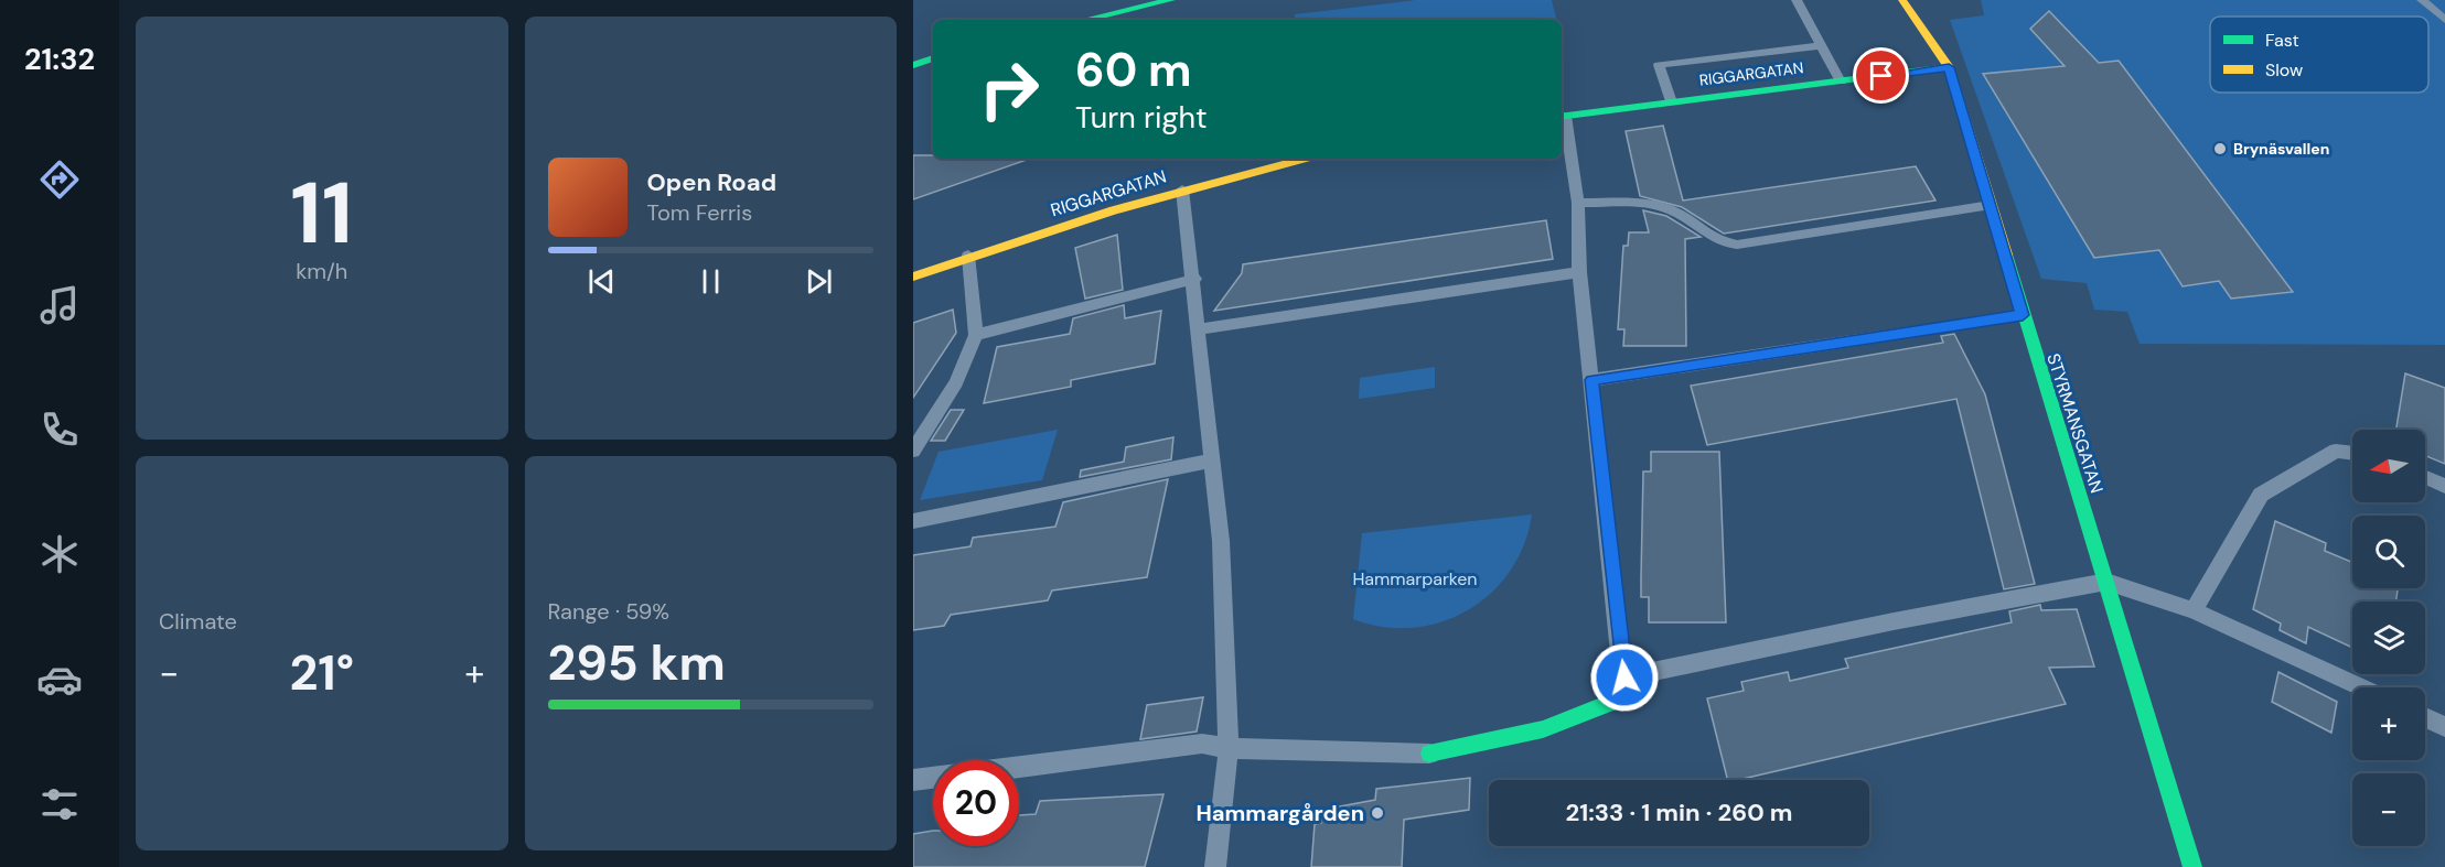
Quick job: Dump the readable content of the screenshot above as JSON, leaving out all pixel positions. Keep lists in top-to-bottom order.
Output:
{
  "streets": {
    "street": ["RIGGARGATAN", "STYRMANSGATAN"]
  },
  "crossings": [
    ["RIGGARGATAN", "STYRMANSGATAN"]
  ],
  "parks": ["Hammarparken"],
  "places": ["Brynäsvallen", "Hammargården"],
  "legend": ["Fast", "Slow"],
  "north": "left",
  "page": {
    "tabs": "21:32",
    "tile": [
      ["11", "km/h"],
      "Climate",
      ["Range · 59%", "295 km"]
    ],
    "turn": ["60 m", "Turn right"],
    "song": ["Open Road", "Tom Ferris"],
    "map_buttons": ["+", "−"],
    "heat": ["−", "21°", "+"],
    "limit": "20",
    "trip": "21:33 · 1 min · 260 m"
  }
}
